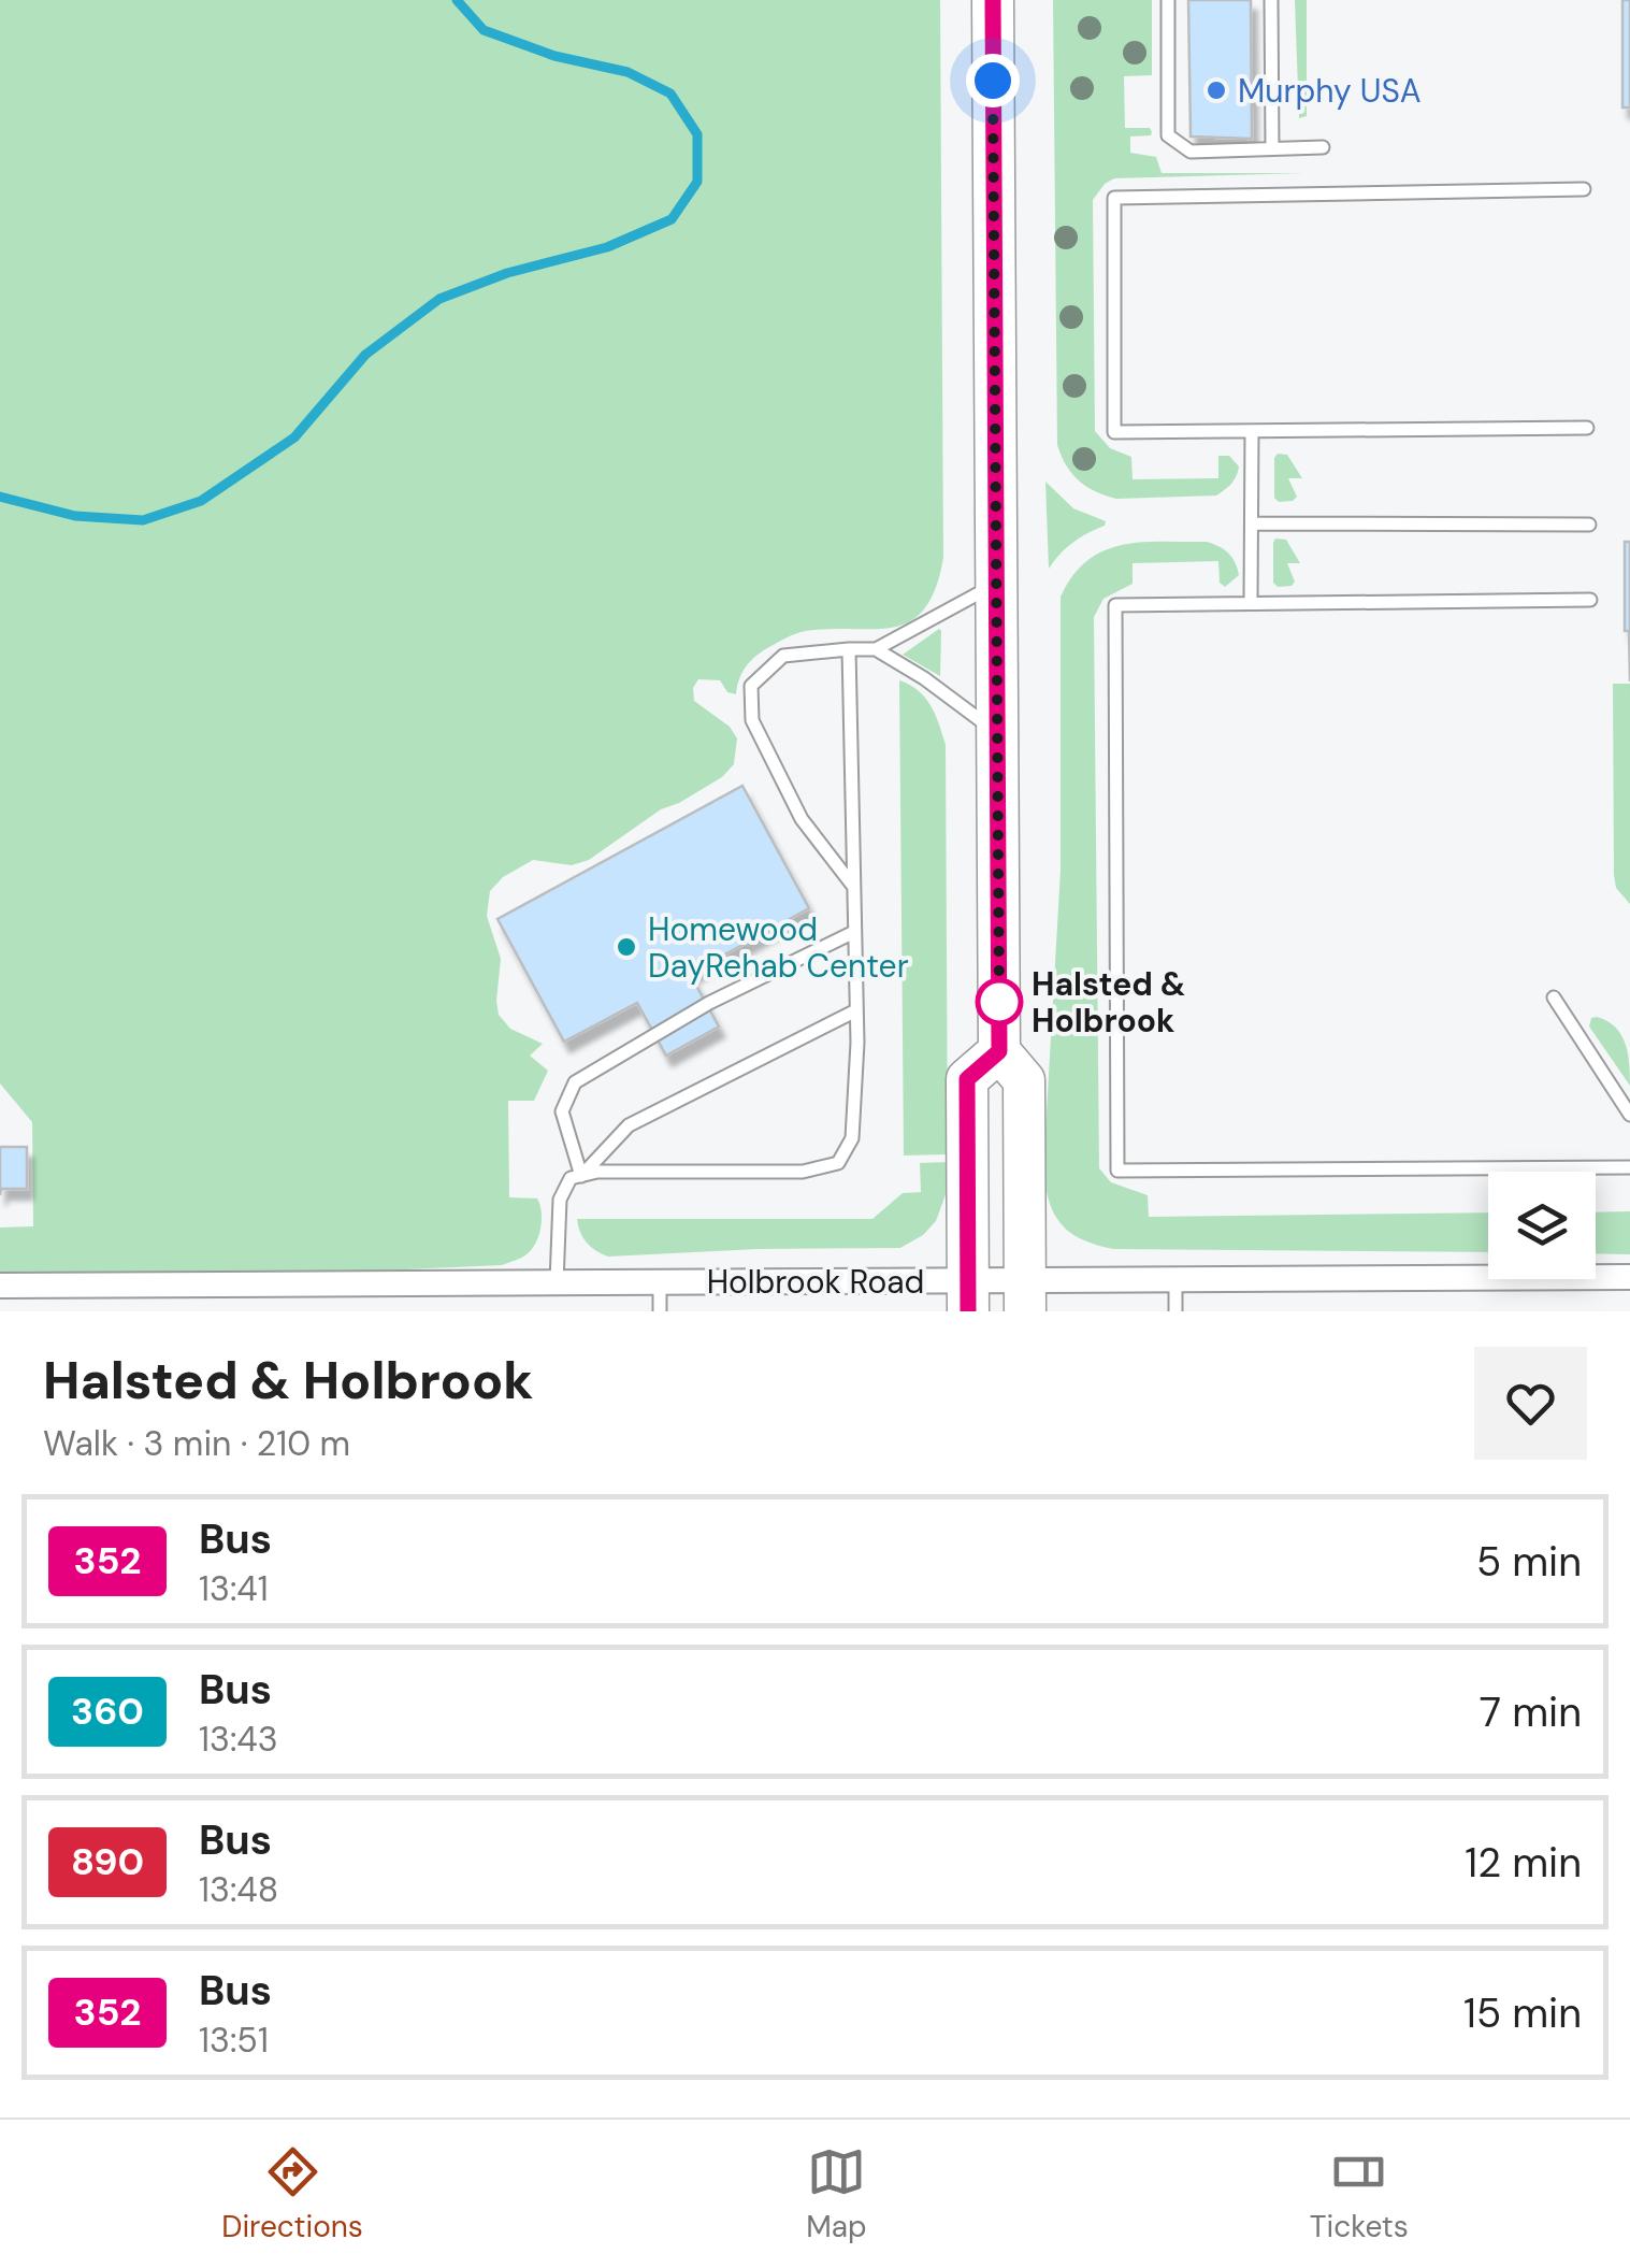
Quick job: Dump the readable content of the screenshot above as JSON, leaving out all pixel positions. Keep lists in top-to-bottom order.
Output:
{
  "streets": {
    "street": ["Holbrook Road"]
  },
  "places": ["Murphy USA", "Homewood DayRehab Center", "Halsted & Holbrook"],
  "lines": ["bus line 352"],
  "page": {
    "heading": ["Halsted & Holbrook", "Walk · 3 min · 210 m"],
    "list": [
      {
        "mark": "352",
        "name": "Bus",
        "note": "13:41",
        "value": "5 min"
      },
      {
        "mark": "360",
        "name": "Bus",
        "note": "13:43",
        "value": "7 min"
      },
      {
        "mark": "890",
        "name": "Bus",
        "note": "13:48",
        "value": "12 min"
      },
      {
        "mark": "352",
        "name": "Bus",
        "note": "13:51",
        "value": "15 min"
      }
    ],
    "tabs": ["Directions", "Map", "Tickets"]
  }
}
